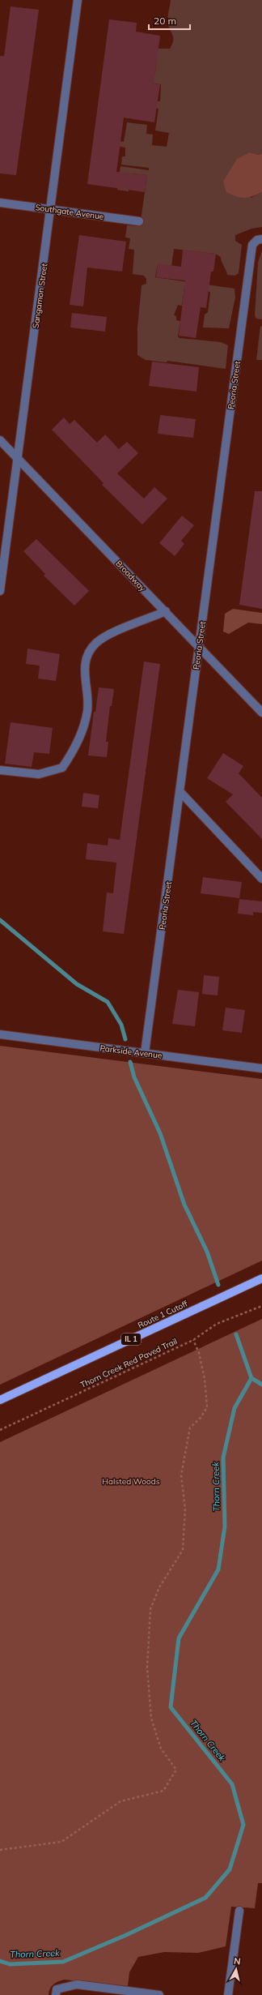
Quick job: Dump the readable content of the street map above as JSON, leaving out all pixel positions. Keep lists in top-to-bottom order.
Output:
{
  "streets": {
    "main road": ["Route 1 Cutoff", "IL 1"],
    "street": [
      "Southgate Avenue",
      "Sangamon Street",
      "Peoria Street",
      "Broadway",
      "Parkside Avenue"
    ],
    "path": ["Thorn Creek Red Paved Trail"]
  },
  "crossings": [
    ["Southgate Avenue", "Sangamon Street"],
    ["Sangamon Street", "Broadway"],
    ["Peoria Street", "Broadway"],
    ["Peoria Street", "Parkside Avenue"]
  ],
  "water": ["Thorn Creek"],
  "parks": ["Halsted Woods"],
  "scale_bar": "20 m",
  "north": "top"
}
